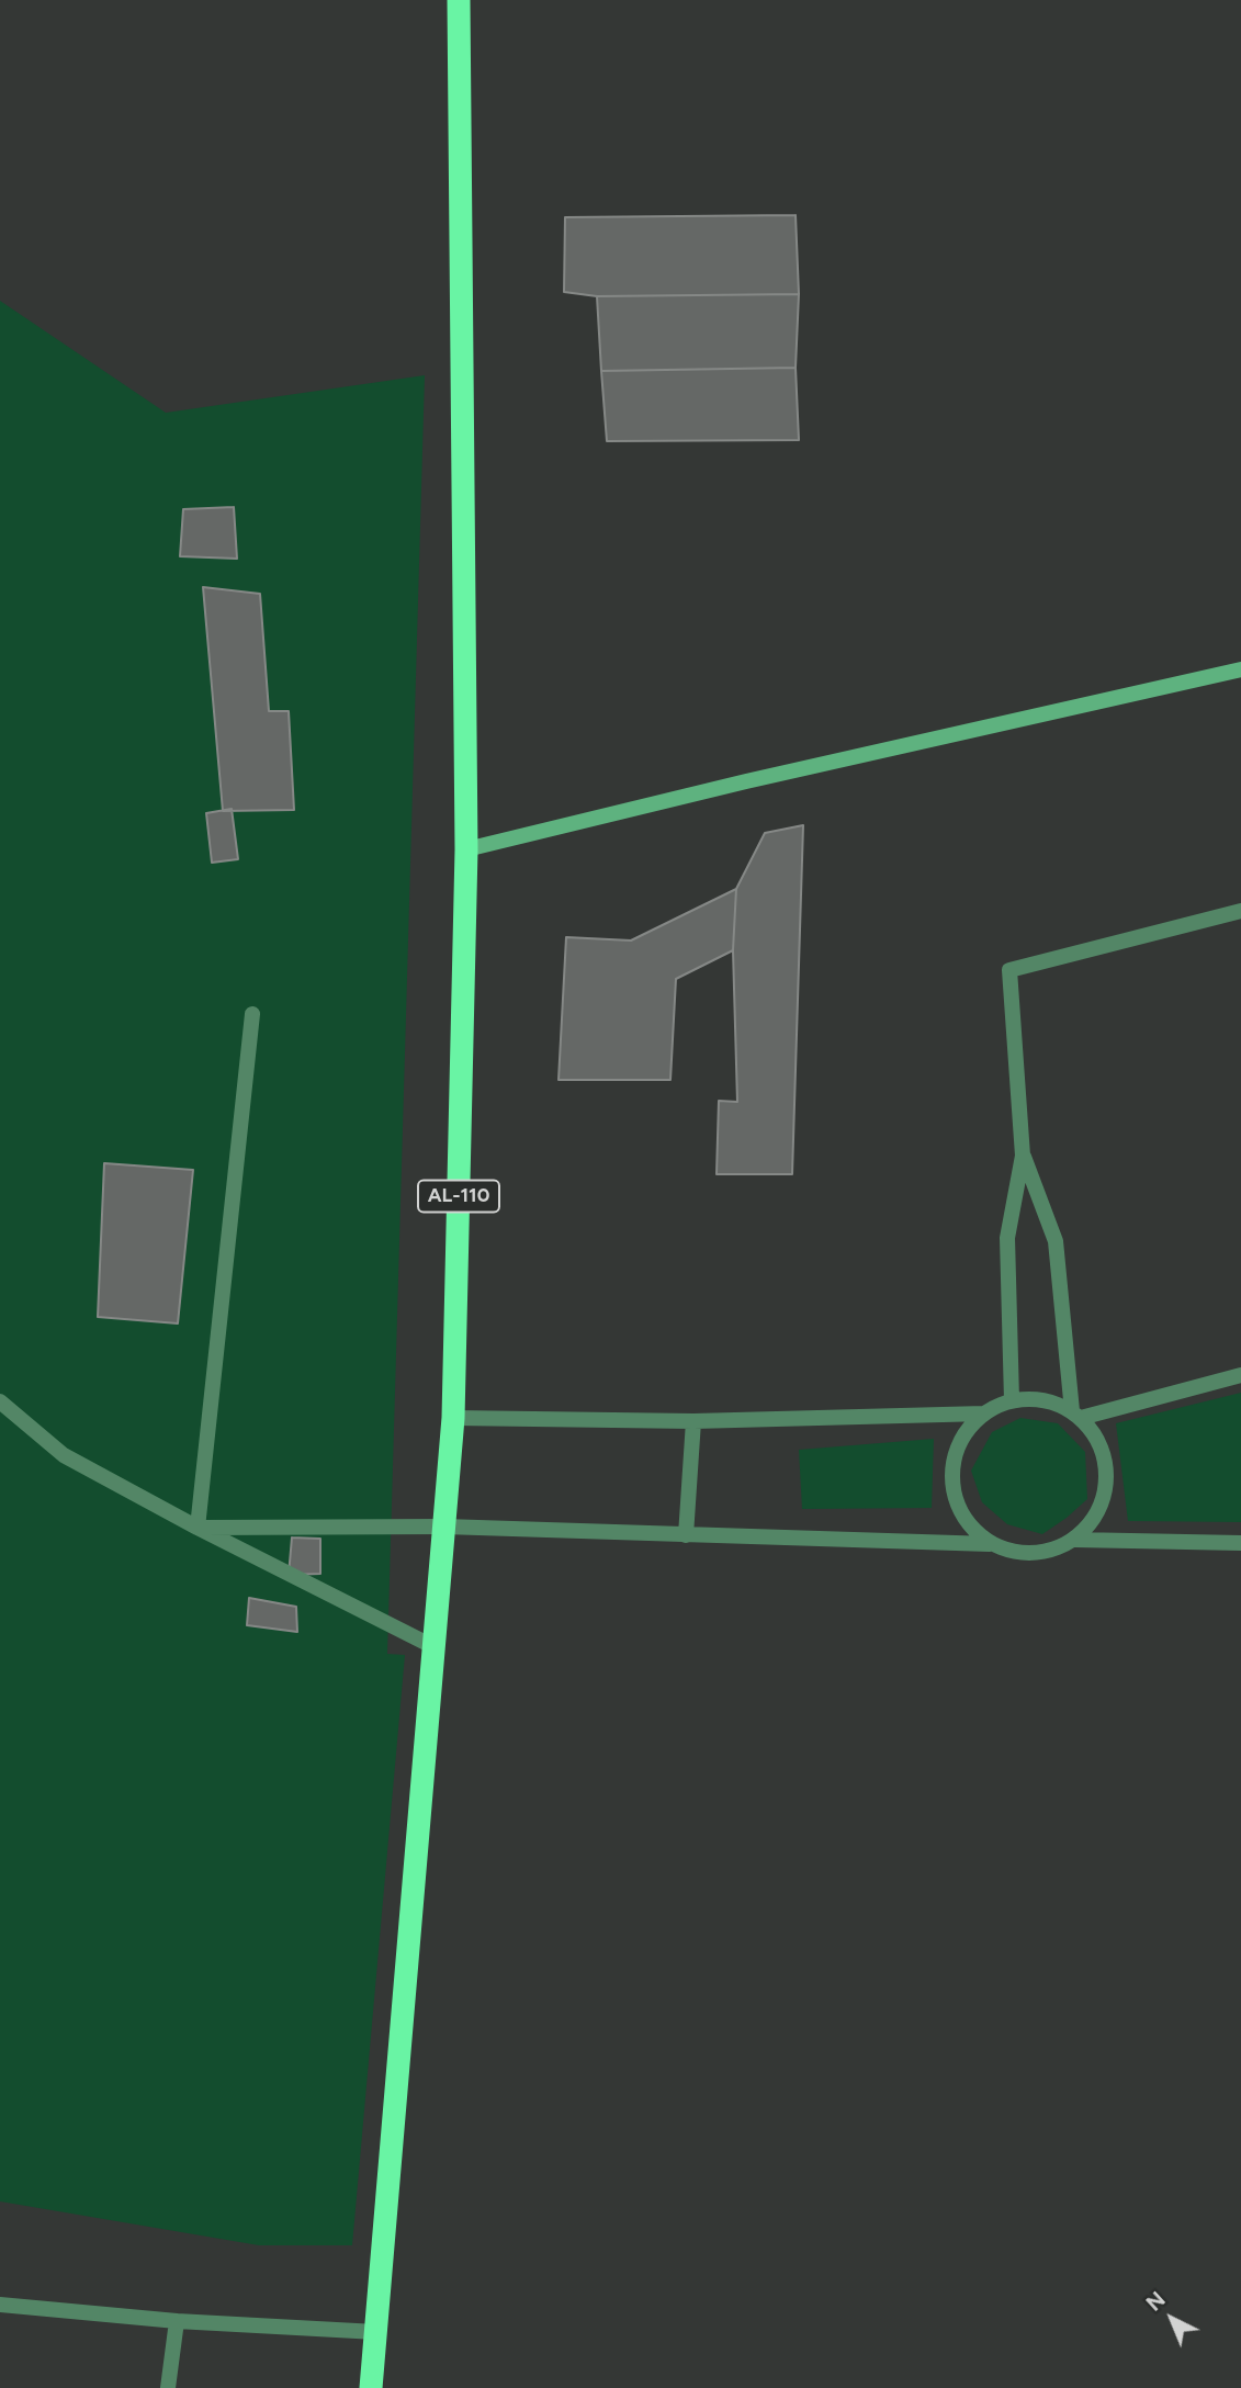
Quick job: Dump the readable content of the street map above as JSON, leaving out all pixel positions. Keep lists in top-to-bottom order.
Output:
{
  "streets": {
    "highway": ["AL-110"]
  },
  "north": "top left"
}
